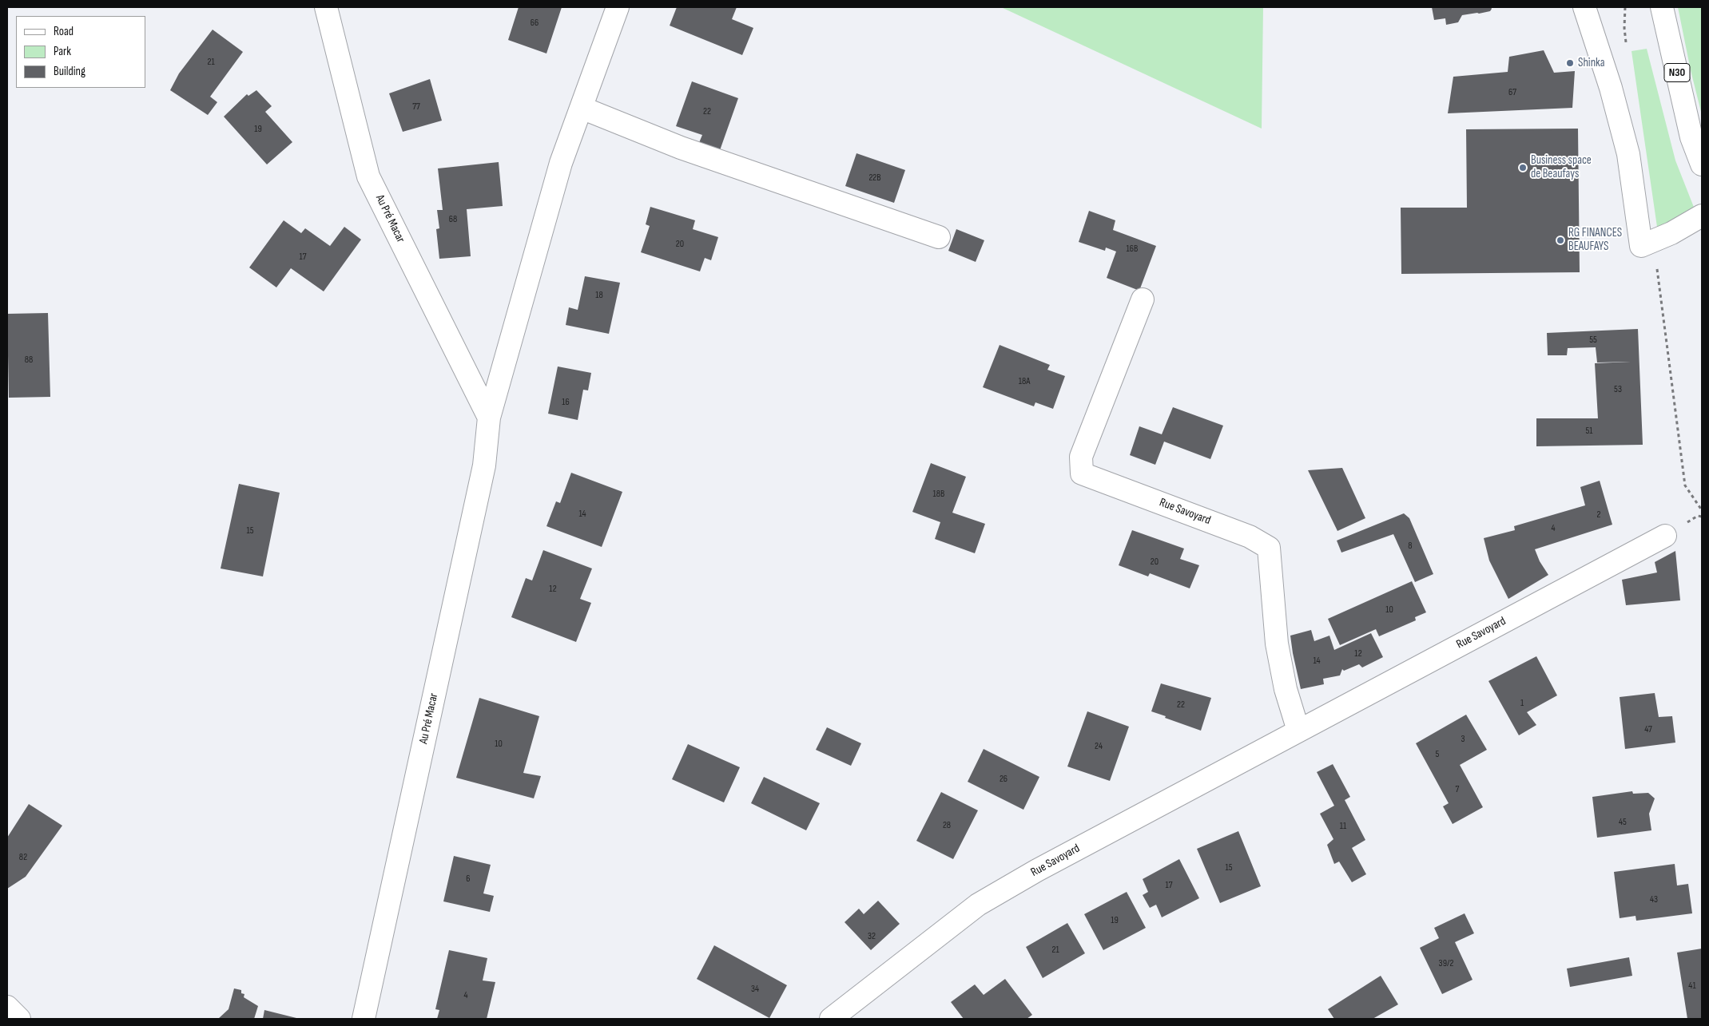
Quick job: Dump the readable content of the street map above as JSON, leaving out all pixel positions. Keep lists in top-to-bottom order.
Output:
{
  "streets": {
    "street": ["N30", "Au Pré Macar", "Rue Savoyard"]
  },
  "places": ["Shinka", "Business space de Beaufays", "RG FINANCES BEAUFAYS"],
  "house_numbers": [
    "66",
    "21",
    "67",
    "77",
    "22",
    "19",
    "22B",
    "68",
    "20",
    "16B",
    "17",
    "18",
    "55",
    "88",
    "18A",
    "53",
    "16",
    "51",
    "18B",
    "14",
    "2",
    "4",
    "15",
    "8",
    "20",
    "12",
    "10",
    "12",
    "14",
    "1",
    "22",
    "47",
    "3",
    "10",
    "24",
    "5",
    "26",
    "7",
    "45",
    "28",
    "11",
    "82",
    "15",
    "6",
    "17",
    "43",
    "19",
    "32",
    "21",
    "39/2",
    "41",
    "34",
    "4"
  ],
  "legend": ["Road", "Park", "Building"]
}
